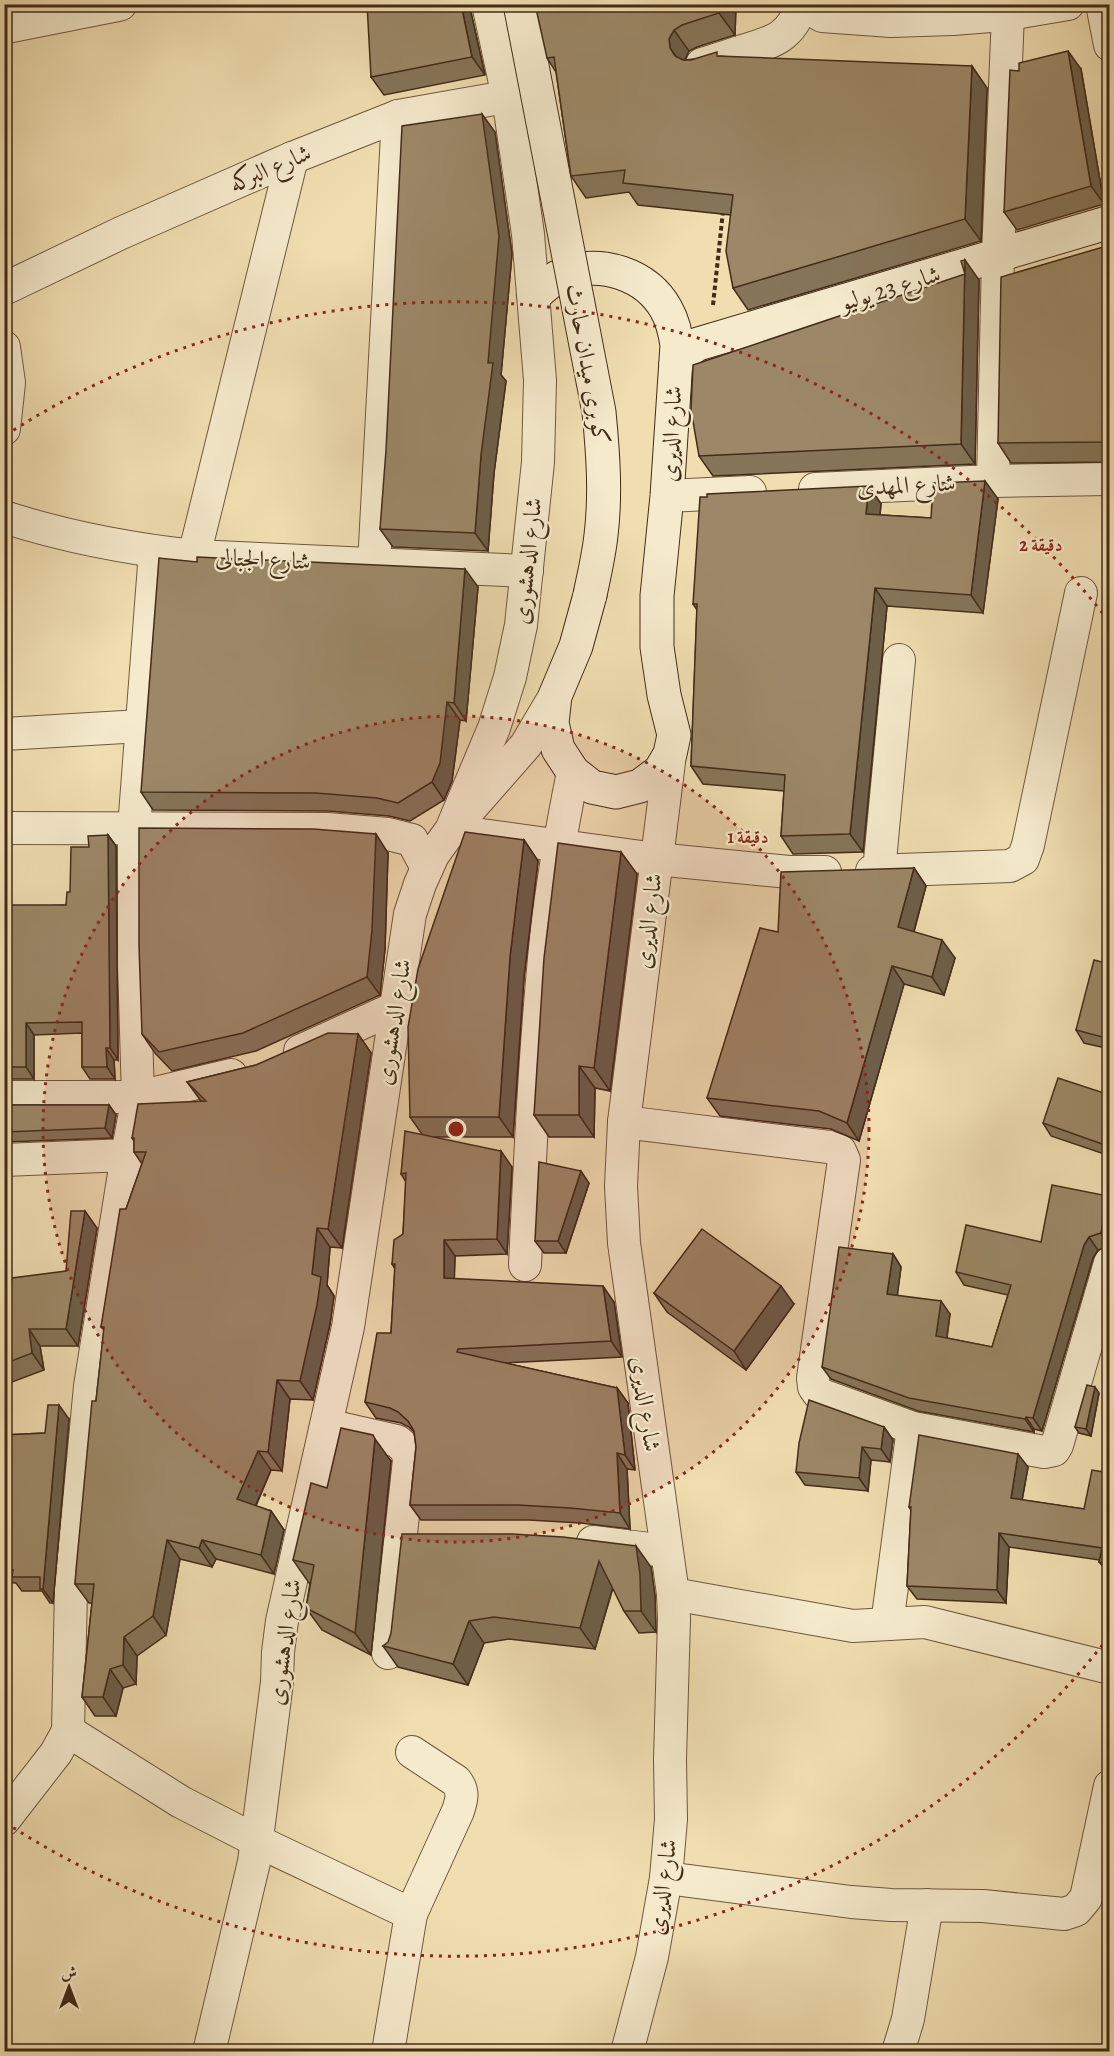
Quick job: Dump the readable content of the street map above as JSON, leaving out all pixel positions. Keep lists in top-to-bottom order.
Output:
{
  "streets": {
    "main road": ["شارع 23 يوليو", "كوبرى ميدان حارث", "شارع الديرى"],
    "street": [
      "شارع البركه",
      "شارع المهدى",
      "شارع الجبالى",
      "شارع الدهشورى"
    ]
  },
  "crossings": [
    ["شارع البركه", "شارع الدهشورى"],
    ["شارع 23 يوليو", "شارع الديرى"],
    ["كوبرى ميدان حارث", "شارع الدهشورى"],
    ["شارع الديرى", "شارع المهدى"],
    ["شارع الجبالى", "شارع الدهشورى"]
  ],
  "north": "top",
  "rings": ["2 دقيقة", "1 دقيقة"]
}
